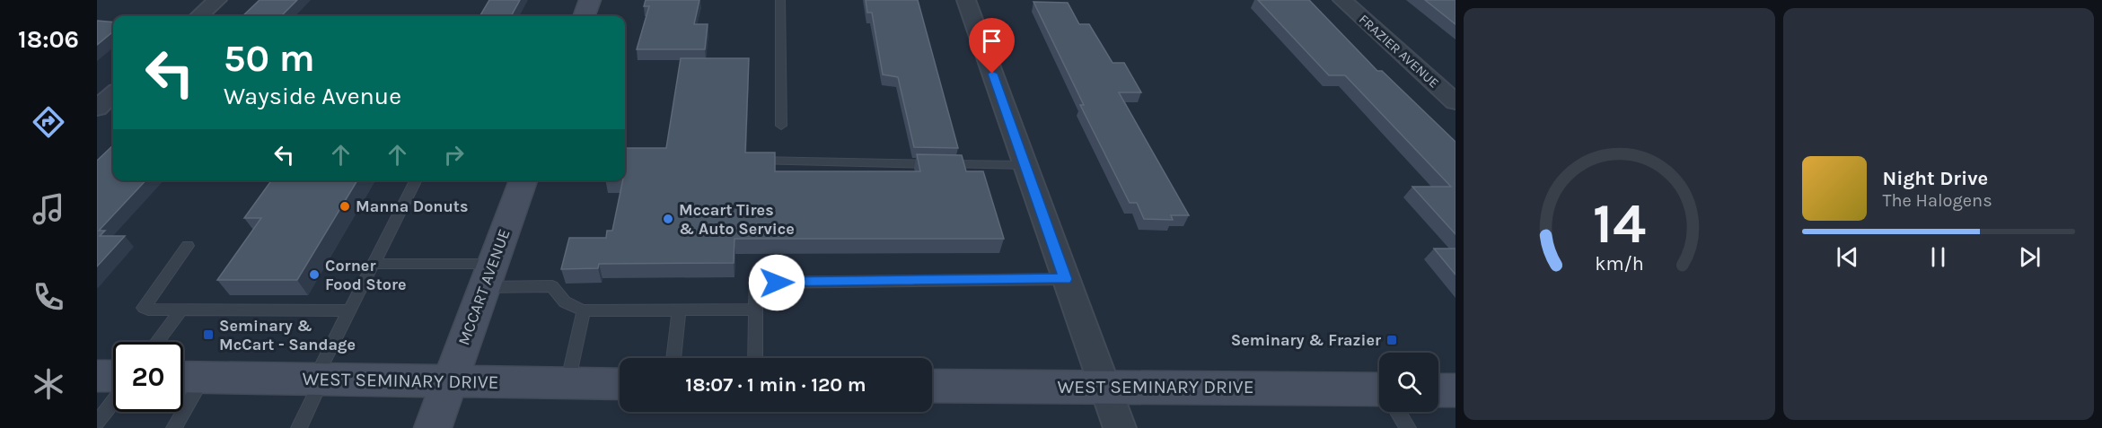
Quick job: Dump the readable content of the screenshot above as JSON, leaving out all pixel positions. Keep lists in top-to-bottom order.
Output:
{
  "streets": {
    "main road": ["MCCART AVENUE", "WEST SEMINARY DRIVE"],
    "street": ["FRAZIER AVENUE"]
  },
  "crossings": [
    ["MCCART AVENUE", "WEST SEMINARY DRIVE"]
  ],
  "places": {
    "other": ["Manna Donuts", "Mccart Tires & Auto Service", "Corner Food Store"],
    "transit": ["Seminary & McCart - Sandage", "Seminary & Frazier"]
  },
  "page": {
    "tabs": "18:06",
    "turn": ["50 m", "Wayside Avenue"],
    "song": ["Night Drive", "The Halogens"],
    "limit": "20",
    "trip": "18:07 · 1 min · 120 m",
    "gauge": ["14", "km/h"]
  }
}
